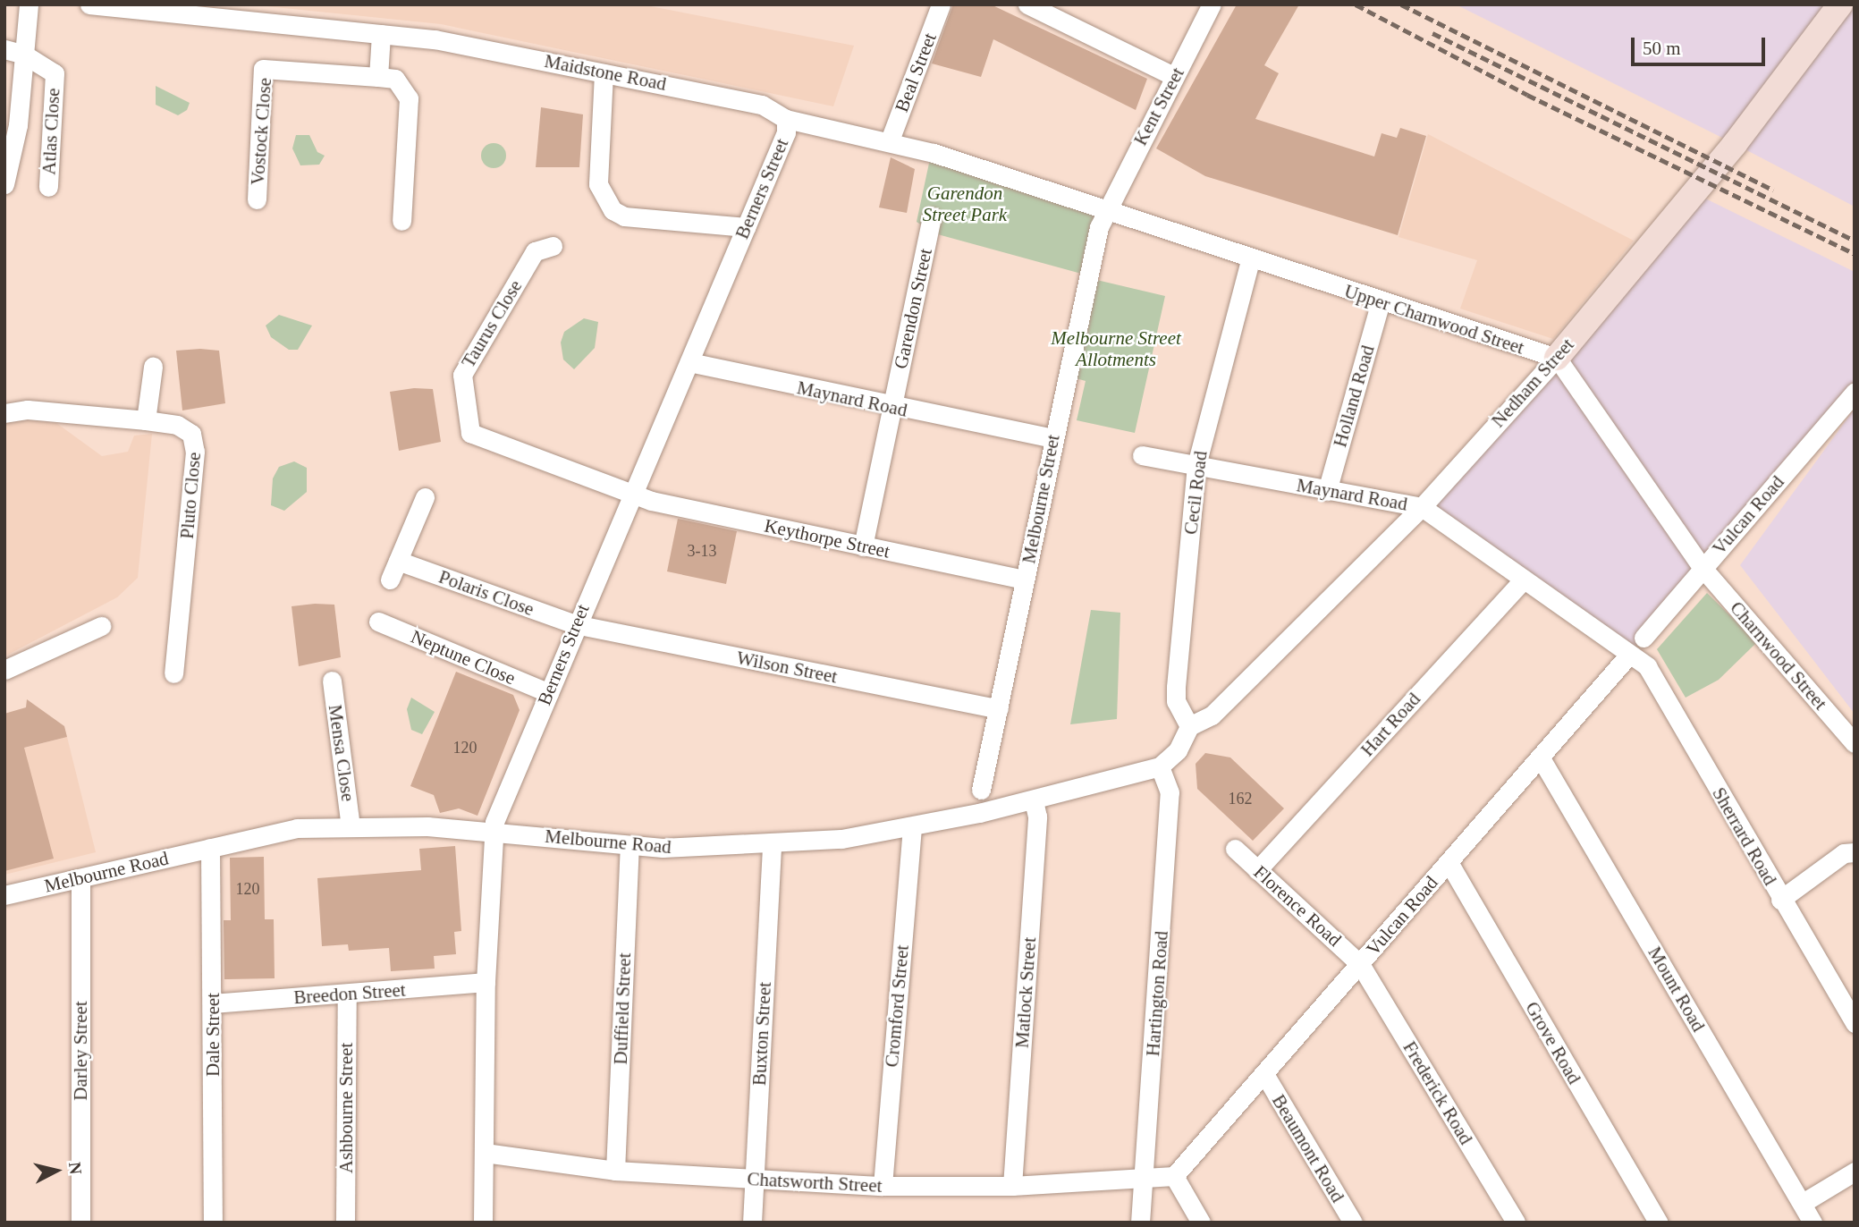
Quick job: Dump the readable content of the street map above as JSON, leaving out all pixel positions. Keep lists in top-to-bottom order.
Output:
{
  "streets": {
    "street": [
      "Maidstone Road",
      "Beal Street",
      "Kent Street",
      "Atlas Close",
      "Vostock Close",
      "Berners Street",
      "Garendon Street",
      "Upper Charnwood Street",
      "Taurus Close",
      "Nedham Street",
      "Holland Road",
      "Maynard Road",
      "Cecil Road",
      "Pluto Close",
      "Melbourne Street",
      "Vulcan Road",
      "Keythorpe Street",
      "Polaris Close",
      "Charnwood Street",
      "Neptune Close",
      "Wilson Street",
      "Hart Road",
      "Mensa Close",
      "Sherrard Road",
      "Melbourne Road",
      "Florence Road",
      "Mount Road",
      "Matlock Street",
      "Breedon Street",
      "Hartington Road",
      "Cromford Street",
      "Duffield Street",
      "Buxton Street",
      "Dale Street",
      "Grove Road",
      "Darley Street",
      "Frederick Road",
      "Ashbourne Street",
      "Beaumont Road",
      "Chatsworth Street"
    ]
  },
  "crossings": [
    ["Maidstone Road", "Beal Street"],
    ["Maidstone Road", "Kent Street"],
    ["Maidstone Road", "Berners Street"],
    ["Maidstone Road", "Upper Charnwood Street"],
    ["Maidstone Road", "Melbourne Street"],
    ["Kent Street", "Upper Charnwood Street"],
    ["Kent Street", "Melbourne Street"],
    ["Berners Street", "Taurus Close"],
    ["Berners Street", "Maynard Road"],
    ["Berners Street", "Keythorpe Street"],
    ["Berners Street", "Polaris Close"],
    ["Berners Street", "Neptune Close"],
    ["Berners Street", "Wilson Street"],
    ["Berners Street", "Melbourne Road"],
    ["Berners Street", "Breedon Street"],
    ["Berners Street", "Chatsworth Street"],
    ["Garendon Street", "Maynard Road"],
    ["Garendon Street", "Keythorpe Street"],
    ["Upper Charnwood Street", "Nedham Street"],
    ["Upper Charnwood Street", "Holland Road"],
    ["Upper Charnwood Street", "Cecil Road"],
    ["Upper Charnwood Street", "Melbourne Street"],
    ["Taurus Close", "Keythorpe Street"],
    ["Nedham Street", "Maynard Road"],
    ["Nedham Street", "Cecil Road"],
    ["Holland Road", "Maynard Road"],
    ["Maynard Road", "Cecil Road"],
    ["Maynard Road", "Melbourne Street"],
    ["Maynard Road", "Vulcan Road"],
    ["Maynard Road", "Hart Road"],
    ["Maynard Road", "Sherrard Road"],
    ["Melbourne Street", "Keythorpe Street"],
    ["Melbourne Street", "Wilson Street"],
    ["Vulcan Road", "Charnwood Street"],
    ["Vulcan Road", "Sherrard Road"],
    ["Vulcan Road", "Florence Road"],
    ["Vulcan Road", "Mount Road"],
    ["Vulcan Road", "Grove Road"],
    ["Vulcan Road", "Frederick Road"],
    ["Vulcan Road", "Beaumont Road"],
    ["Vulcan Road", "Chatsworth Street"],
    ["Polaris Close", "Wilson Street"],
    ["Hart Road", "Florence Road"],
    ["Mensa Close", "Melbourne Road"],
    ["Melbourne Road", "Matlock Street"],
    ["Melbourne Road", "Hartington Road"],
    ["Melbourne Road", "Cromford Street"],
    ["Melbourne Road", "Duffield Street"],
    ["Melbourne Road", "Buxton Street"],
    ["Melbourne Road", "Dale Street"],
    ["Melbourne Road", "Darley Street"],
    ["Florence Road", "Frederick Road"],
    ["Matlock Street", "Chatsworth Street"],
    ["Breedon Street", "Dale Street"],
    ["Breedon Street", "Ashbourne Street"],
    ["Hartington Road", "Chatsworth Street"],
    ["Cromford Street", "Chatsworth Street"],
    ["Duffield Street", "Chatsworth Street"],
    ["Buxton Street", "Chatsworth Street"]
  ],
  "parks": ["Garendon Street Park", "Melbourne Street Allotments"],
  "house_numbers": [
    "3-13",
    "120",
    "162",
    "120"
  ],
  "scale_bar": "50 m",
  "north": "right"
}
